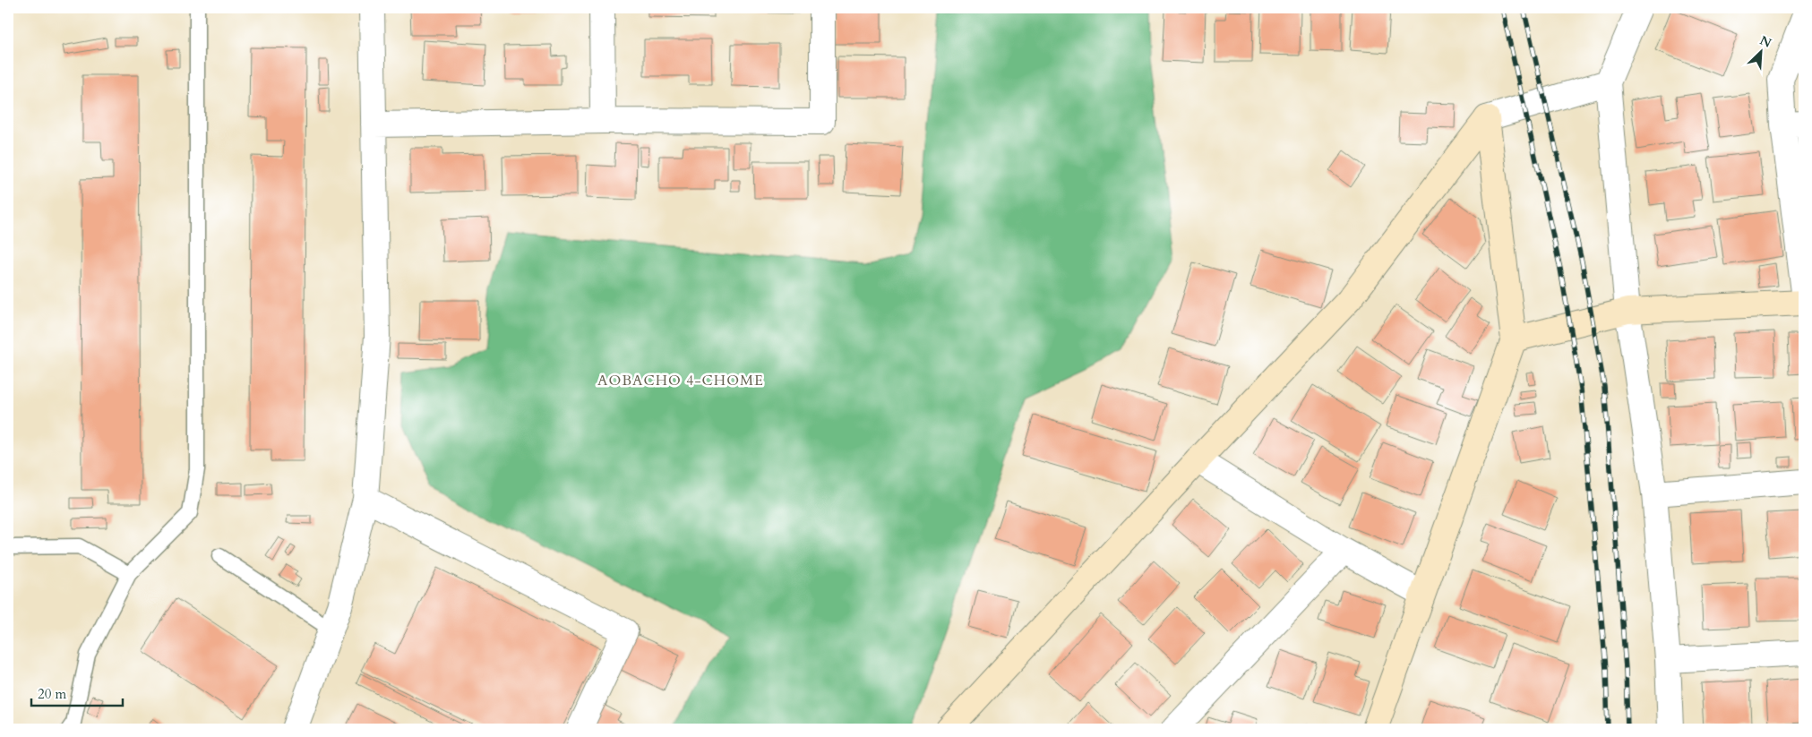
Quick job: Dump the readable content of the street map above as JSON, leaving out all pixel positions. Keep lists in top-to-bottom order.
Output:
{
  "districts": ["AOBACHO 4-CHOME"],
  "scale_bar": "20 m",
  "north": "top right"
}
